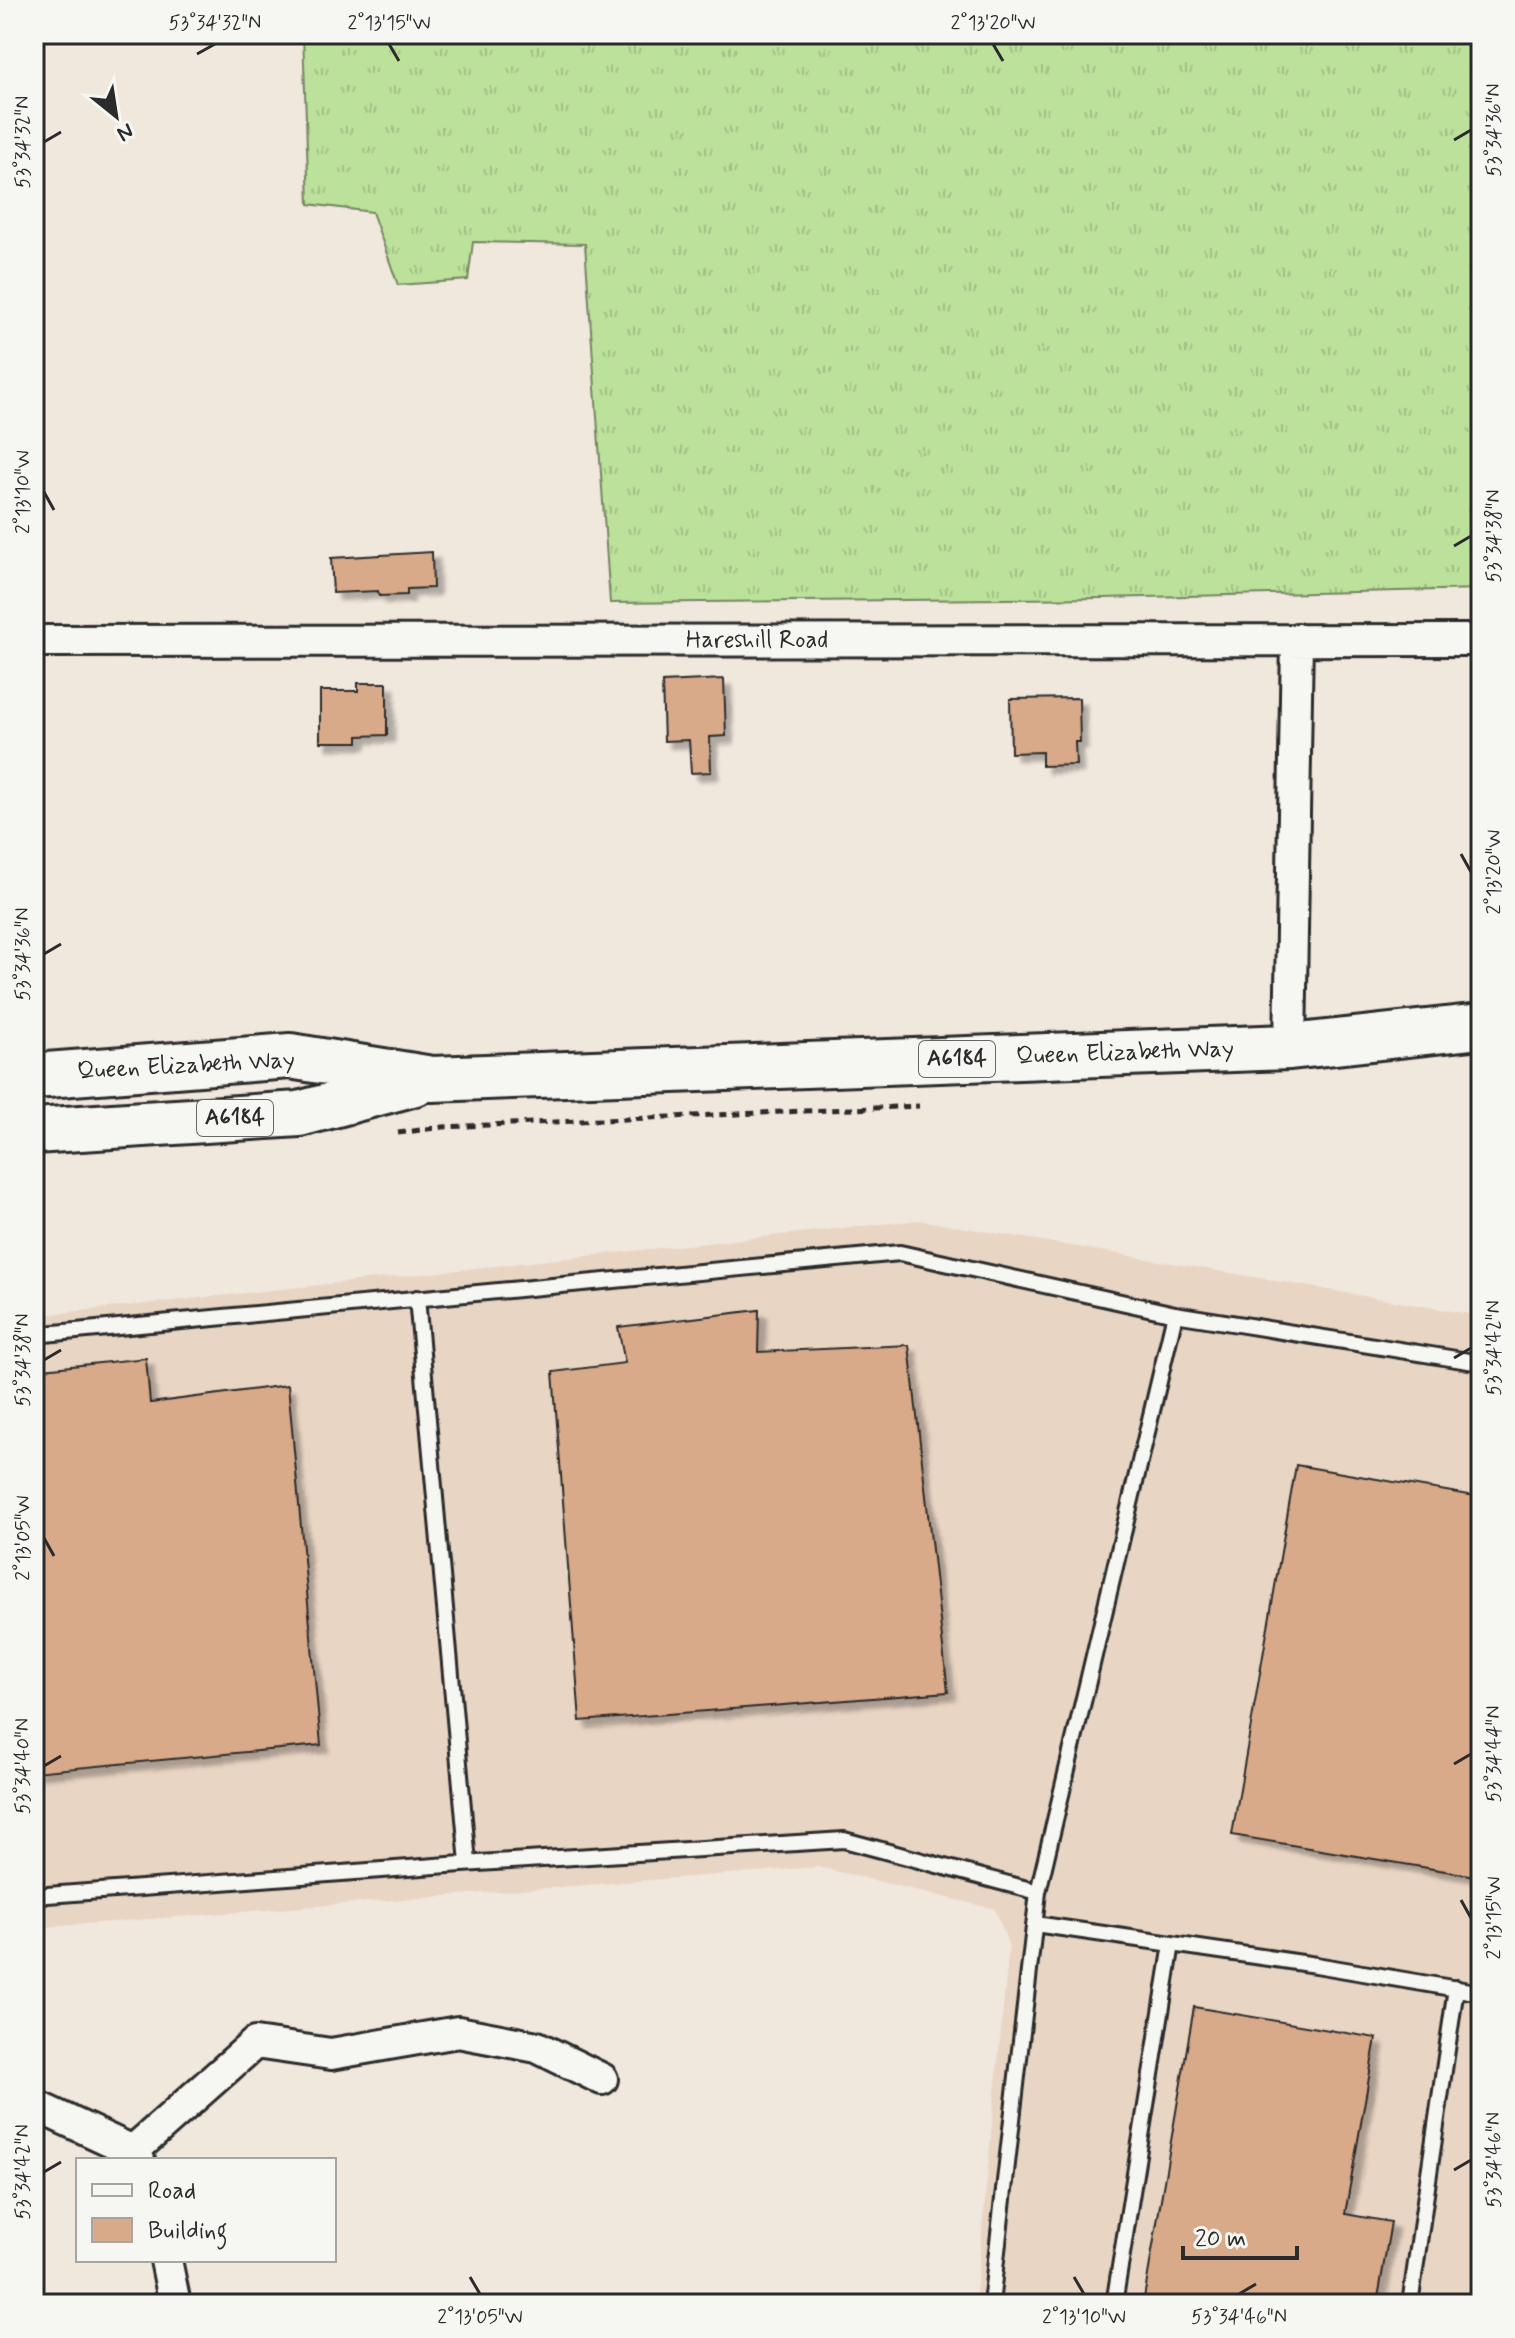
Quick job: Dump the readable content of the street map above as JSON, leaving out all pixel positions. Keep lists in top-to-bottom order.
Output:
{
  "streets": {
    "main road": ["Queen Elizabeth Way", "A6184"],
    "street": ["Hareshill Road"]
  },
  "legend": ["Road", "Building"],
  "scale_bar": "20 m",
  "north": "bottom right",
  "coordinates": [
    "53°34'32\"N",
    "2°13'15\"W",
    "2°13'20\"W",
    "53°34'36\"N",
    "2°13'10\"W",
    "53°34'38\"N",
    "53°34'42\"N",
    "2°13'05\"W",
    "53°34'44\"N",
    "53°34'40\"N",
    "53°34'46\"N"
  ]
}
